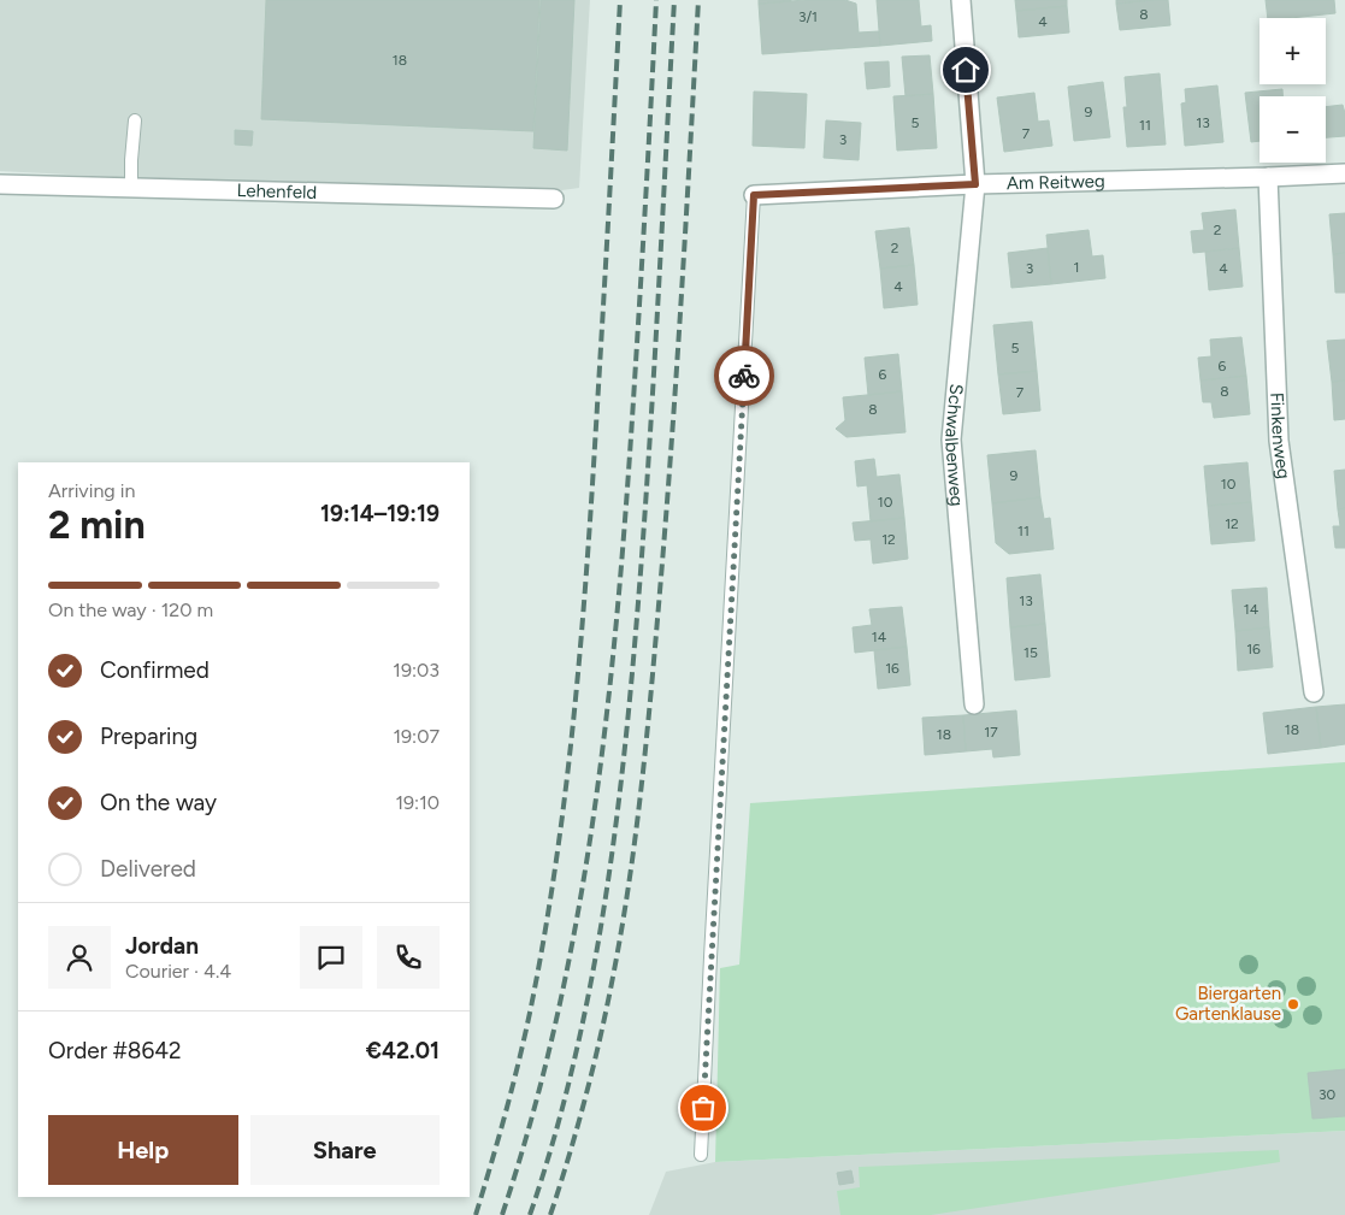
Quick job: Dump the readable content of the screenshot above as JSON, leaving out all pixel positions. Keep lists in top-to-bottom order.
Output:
{
  "streets": {
    "street": [
      "Am Reitweg",
      "Lehenfeld",
      "Finkenweg",
      "Schwalbenweg"
    ]
  },
  "crossings": [
    ["Am Reitweg", "Finkenweg"],
    ["Am Reitweg", "Schwalbenweg"]
  ],
  "places": ["Biergarten Gartenklause"],
  "house_numbers": [
    "8",
    "3/1",
    "4",
    "18",
    "9",
    "5",
    "13",
    "11",
    "7",
    "3",
    "2",
    "2",
    "1",
    "3",
    "4",
    "4",
    "5",
    "6",
    "6",
    "8",
    "7",
    "8",
    "9",
    "10",
    "10",
    "12",
    "11",
    "12",
    "13",
    "14",
    "14",
    "16",
    "15",
    "16",
    "18",
    "17",
    "18",
    "30"
  ],
  "page": {
    "map_buttons": ["+", "−"],
    "heading": ["2 min", "Arriving in", "19:14–19:19"],
    "panel": [
      "Jordan",
      "Courier · 4.4",
      "Order #8642",
      "€42.01"
    ],
    "bar": "On the way · 120 m",
    "list": [
      ["Confirmed", "19:03"],
      ["Preparing", "19:07"],
      ["On the way", "19:10"],
      "Delivered"
    ],
    "buttons": ["Help", "Share"]
  }
}
